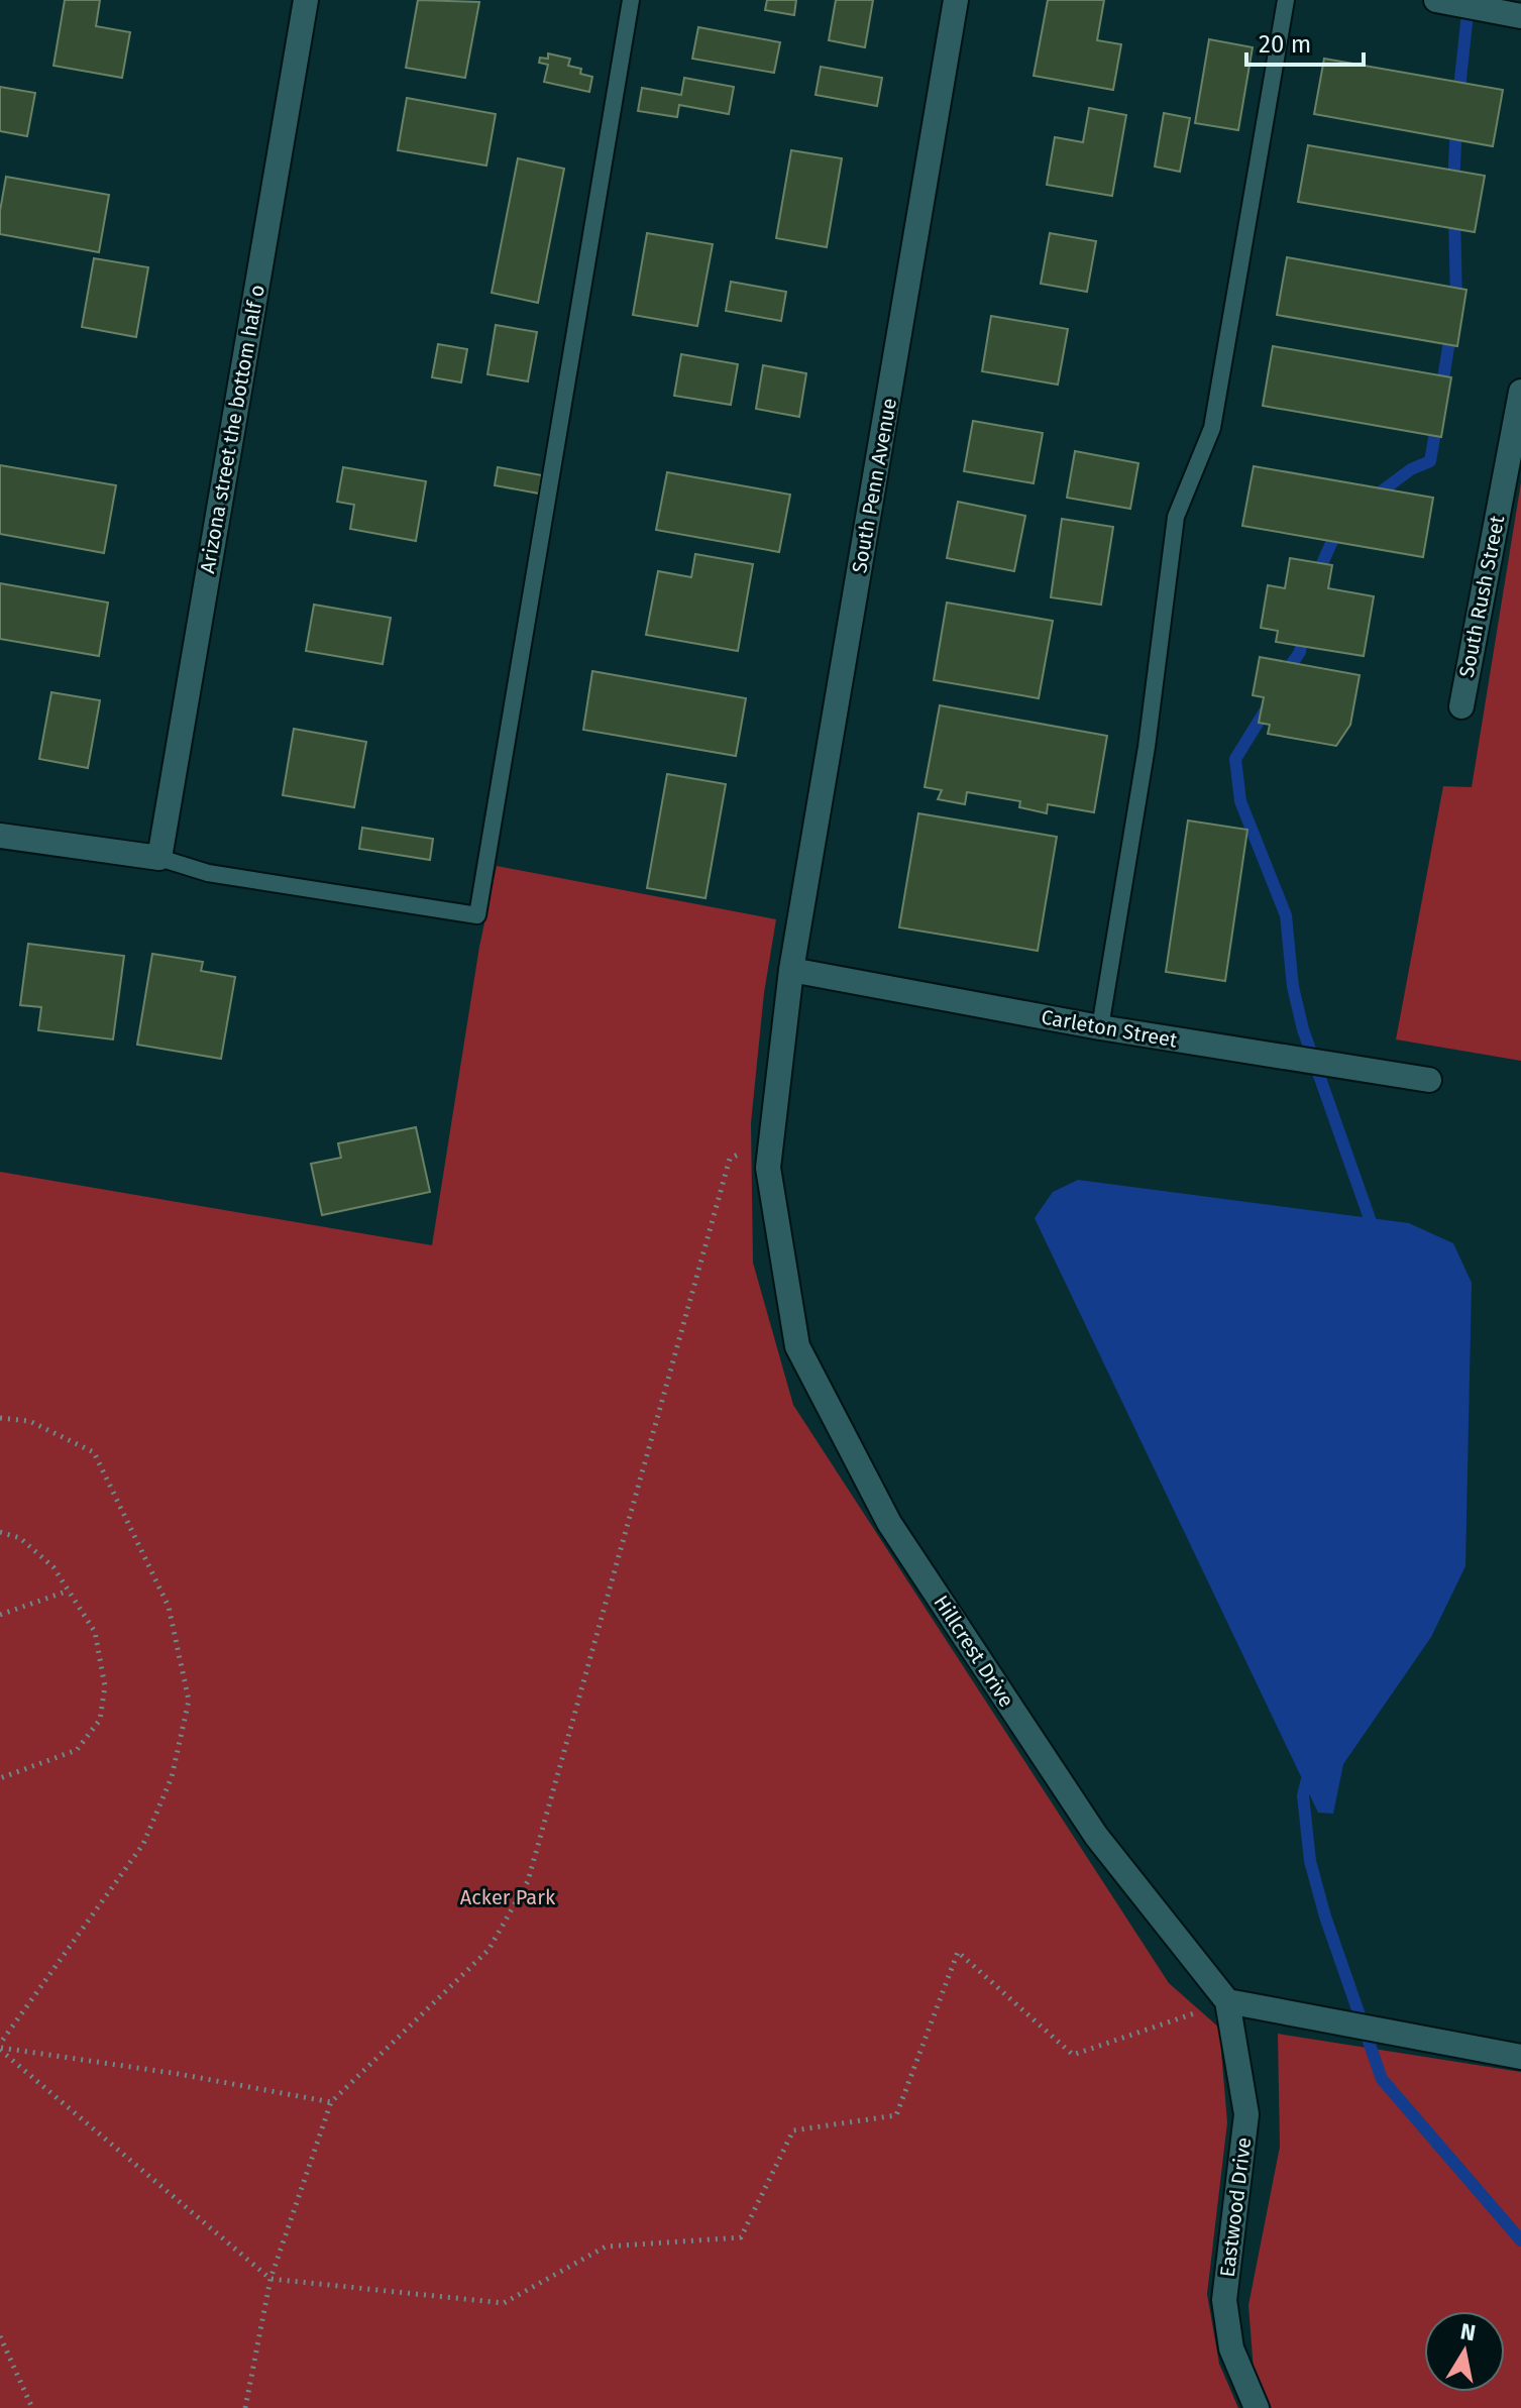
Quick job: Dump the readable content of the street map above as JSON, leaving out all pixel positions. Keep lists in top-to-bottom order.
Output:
{
  "streets": {
    "street": [
      "Arizona street the bottom half o",
      "South Penn Avenue",
      "South Rush Street",
      "Carleton Street",
      "Hillcrest Drive",
      "Eastwood Drive"
    ]
  },
  "crossings": [
    ["South Penn Avenue", "Carleton Street"],
    ["South Penn Avenue", "Hillcrest Drive"],
    ["Carleton Street", "Hillcrest Drive"],
    ["Hillcrest Drive", "Eastwood Drive"]
  ],
  "parks": ["Acker Park"],
  "scale_bar": "20 m",
  "north": "top"
}
